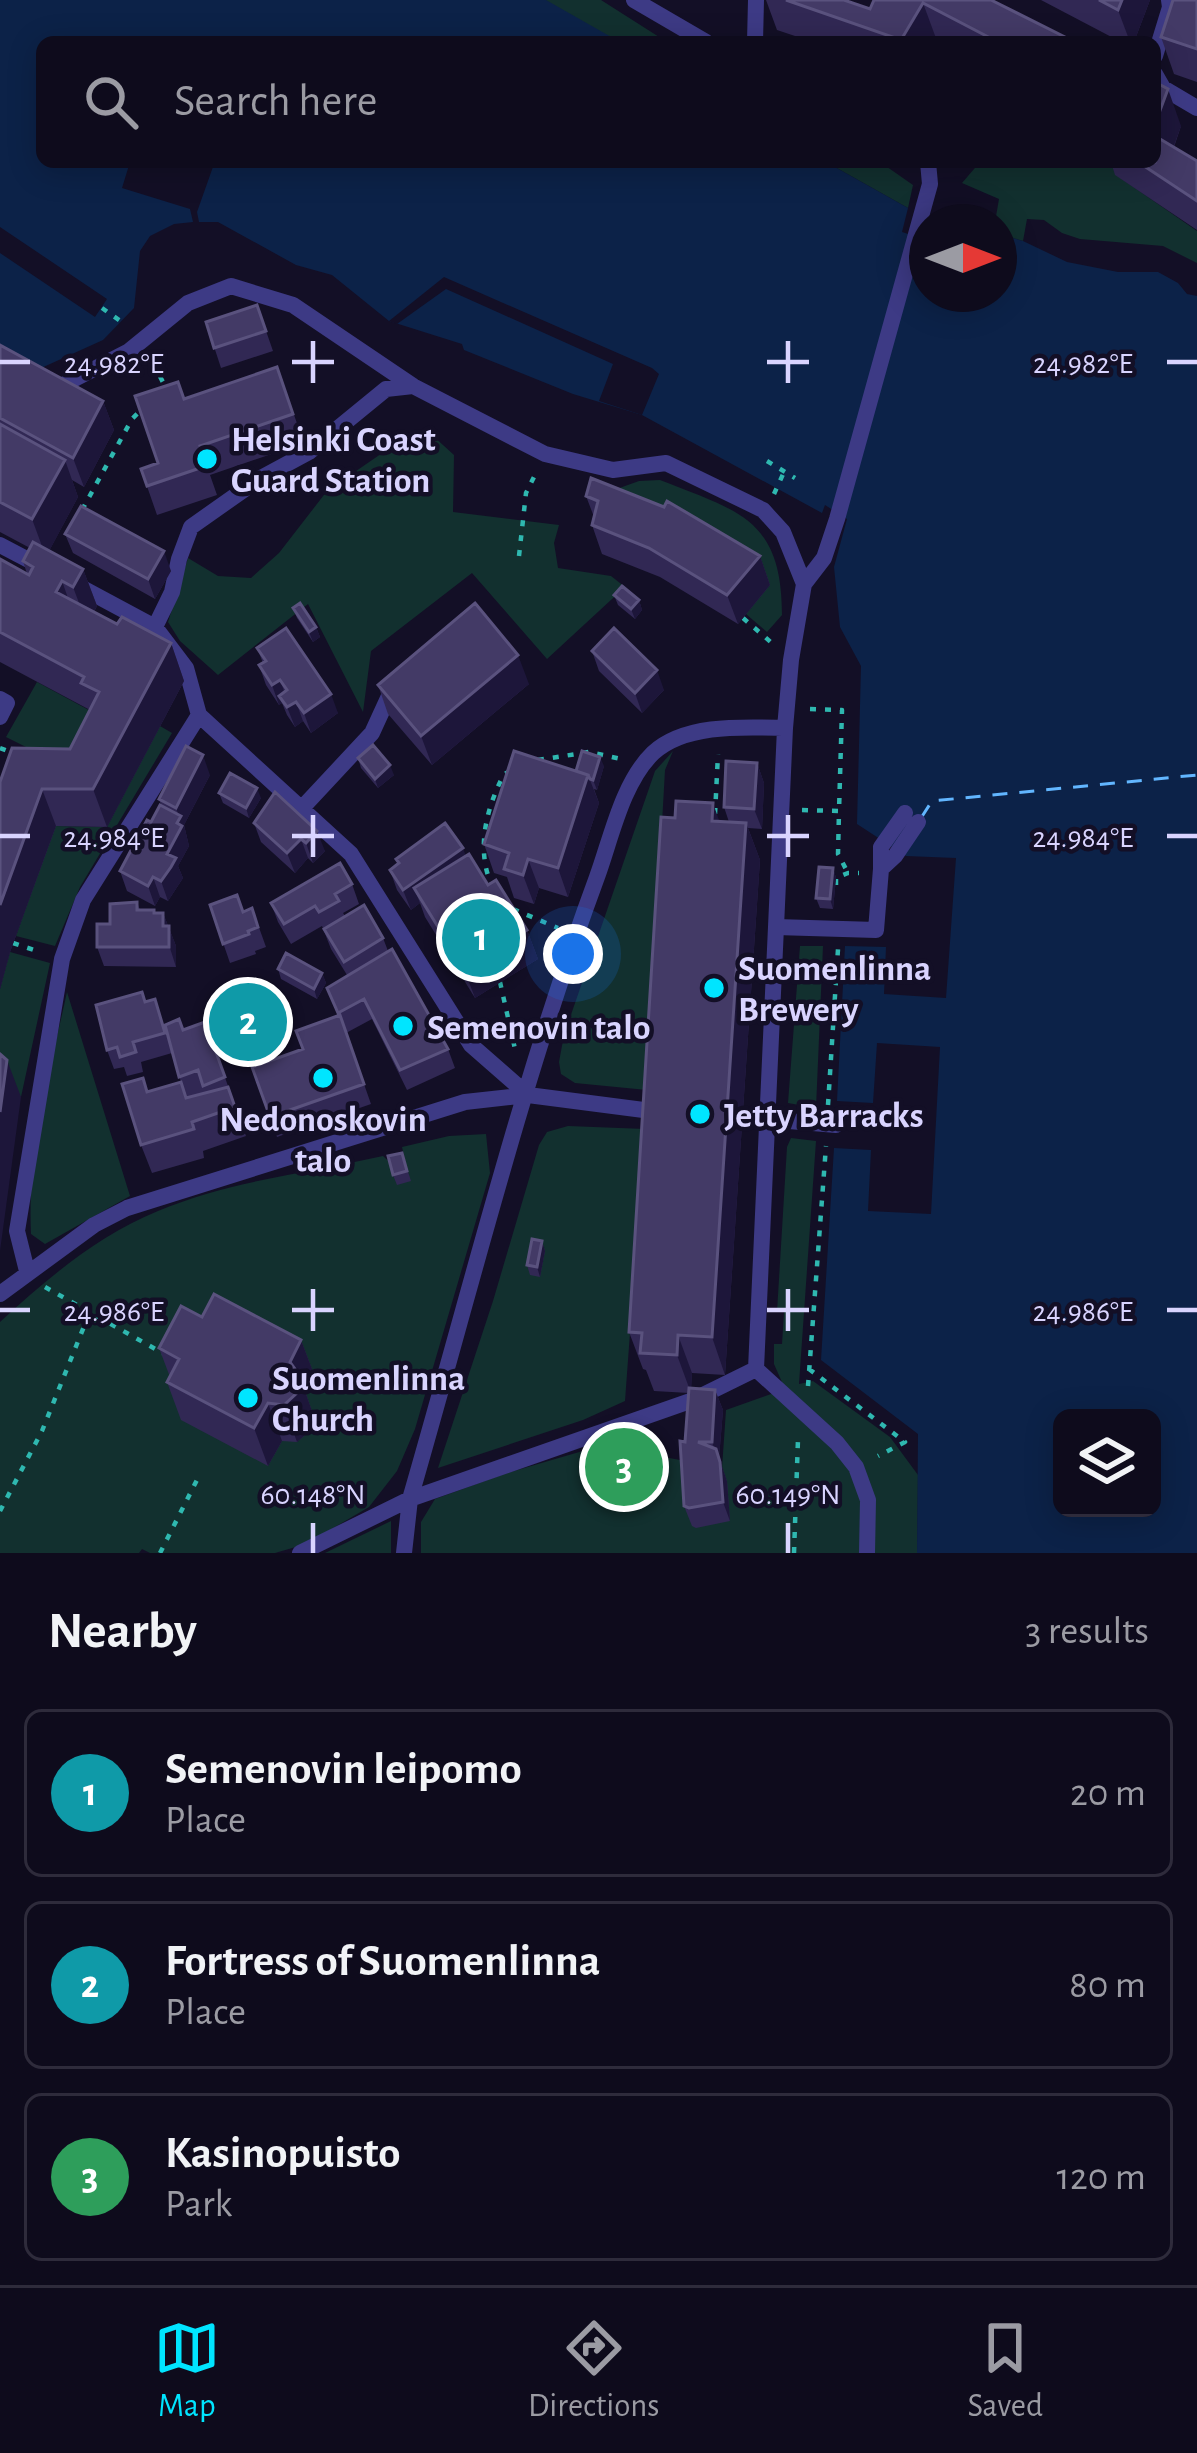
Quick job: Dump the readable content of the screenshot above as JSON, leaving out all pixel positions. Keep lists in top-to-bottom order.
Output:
{
  "places": [
    "Helsinki Coast Guard Station",
    "Suomenlinna Brewery",
    "Semenovin talo",
    "Nedonoskovin talo",
    "Jetty Barracks",
    "Suomenlinna Church"
  ],
  "north": "right",
  "page": {
    "search": "Search here",
    "pins": ["1", "2", "3"],
    "heading": ["Nearby", "3 results"],
    "list": [
      {
        "mark": "1",
        "name": "Semenovin leipomo",
        "note": "Place",
        "value": "20 m"
      },
      {
        "mark": "2",
        "name": "Fortress of Suomenlinna",
        "note": "Place",
        "value": "80 m"
      },
      {
        "mark": "3",
        "name": "Kasinopuisto",
        "note": "Park",
        "value": "120 m"
      }
    ],
    "nav": ["Map", "Directions", "Saved"]
  },
  "coordinates": [
    "24.982°E",
    "24.984°E",
    "24.986°E",
    "60.148°N",
    "60.149°N"
  ]
}
